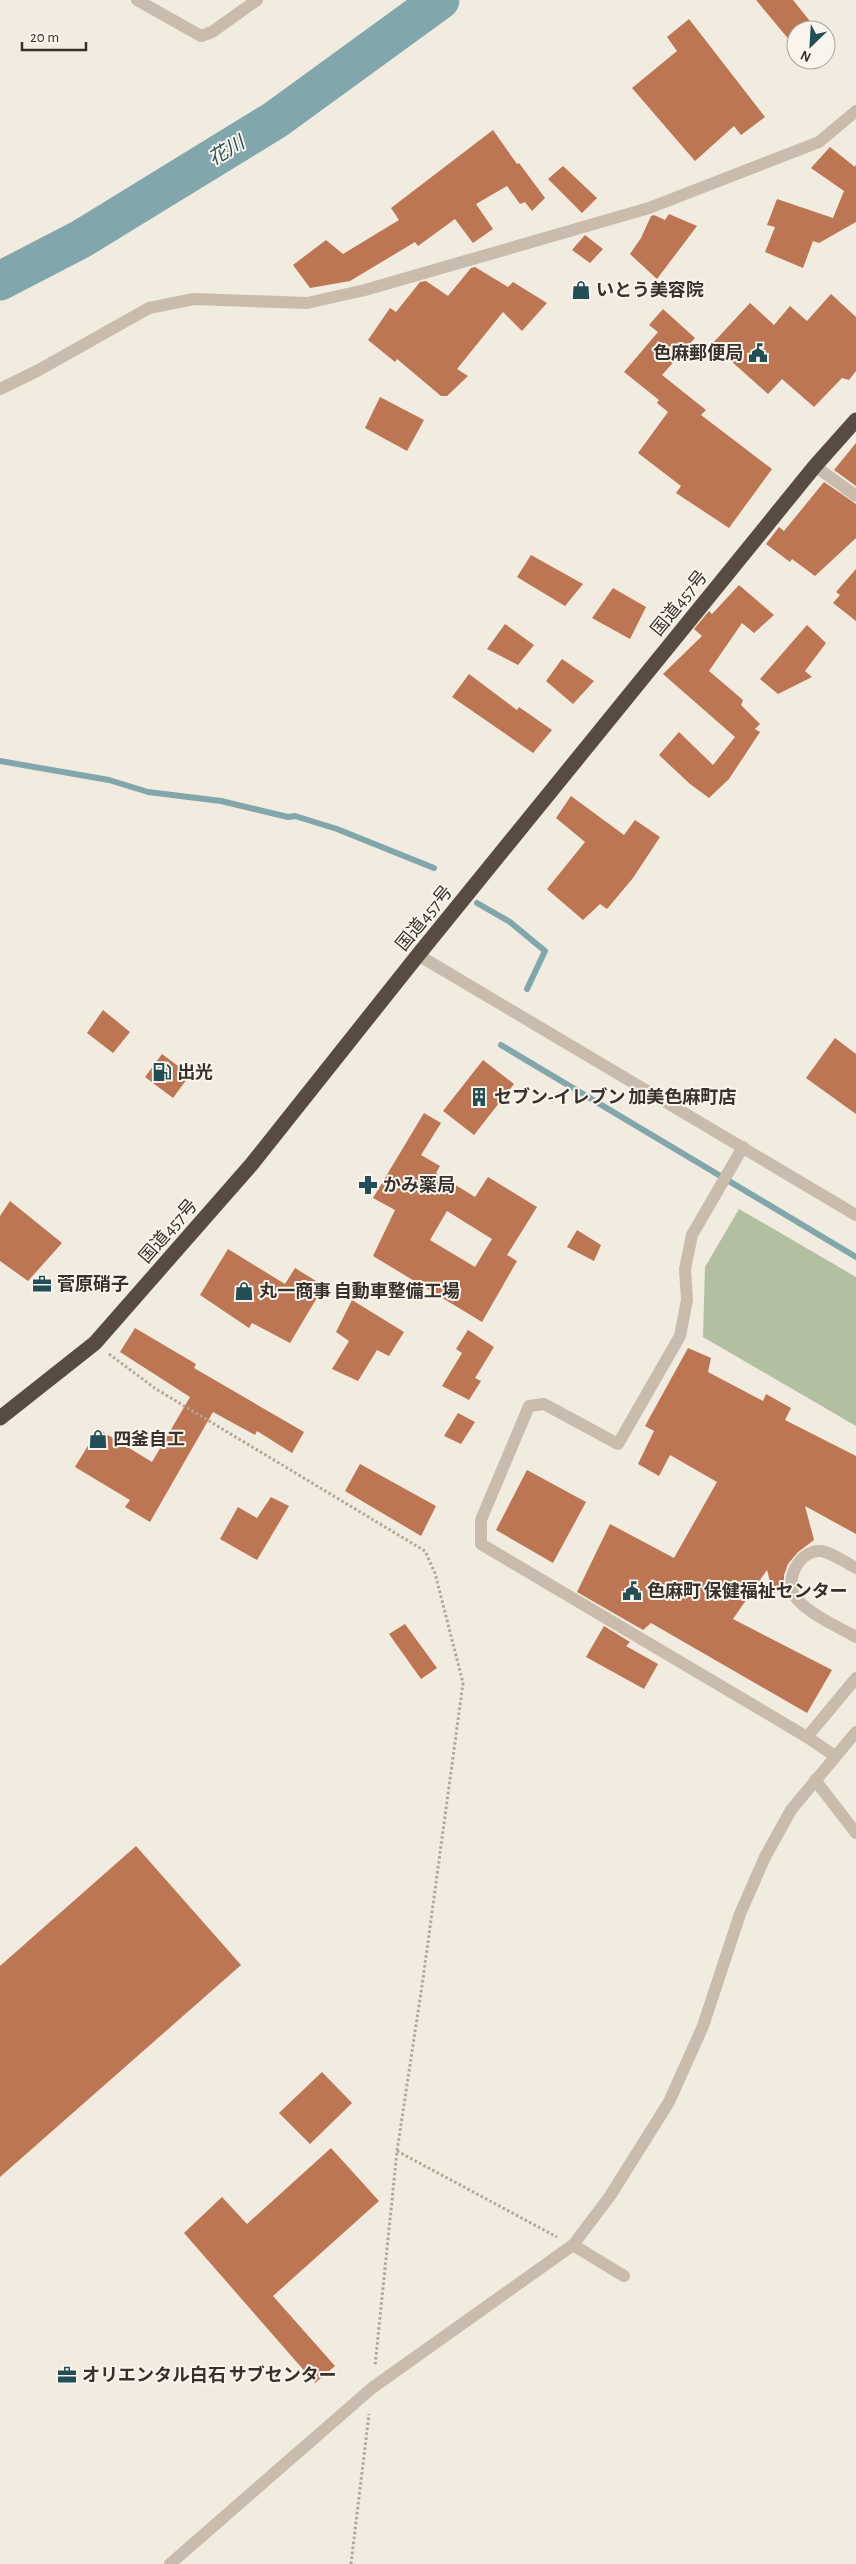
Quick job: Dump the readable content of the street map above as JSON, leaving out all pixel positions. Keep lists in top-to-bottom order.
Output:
{
  "streets": {
    "highway": ["国道457号"]
  },
  "water": ["花川"],
  "places": {
    "shop": ["いとう美容院", "丸一商事 自動車整備工場", "四釜自工"],
    "public building": ["色麻郵便局", "色麻町 保健福祉センター"],
    "fuel station": ["出光"],
    "building": ["セブン-イレブン 加美色麻町店"],
    "pharmacy": ["かみ薬局"],
    "office": ["菅原硝子", "オリエンタル白石 サブセンター"]
  },
  "scale_bar": "20 m",
  "north": "bottom left"
}
